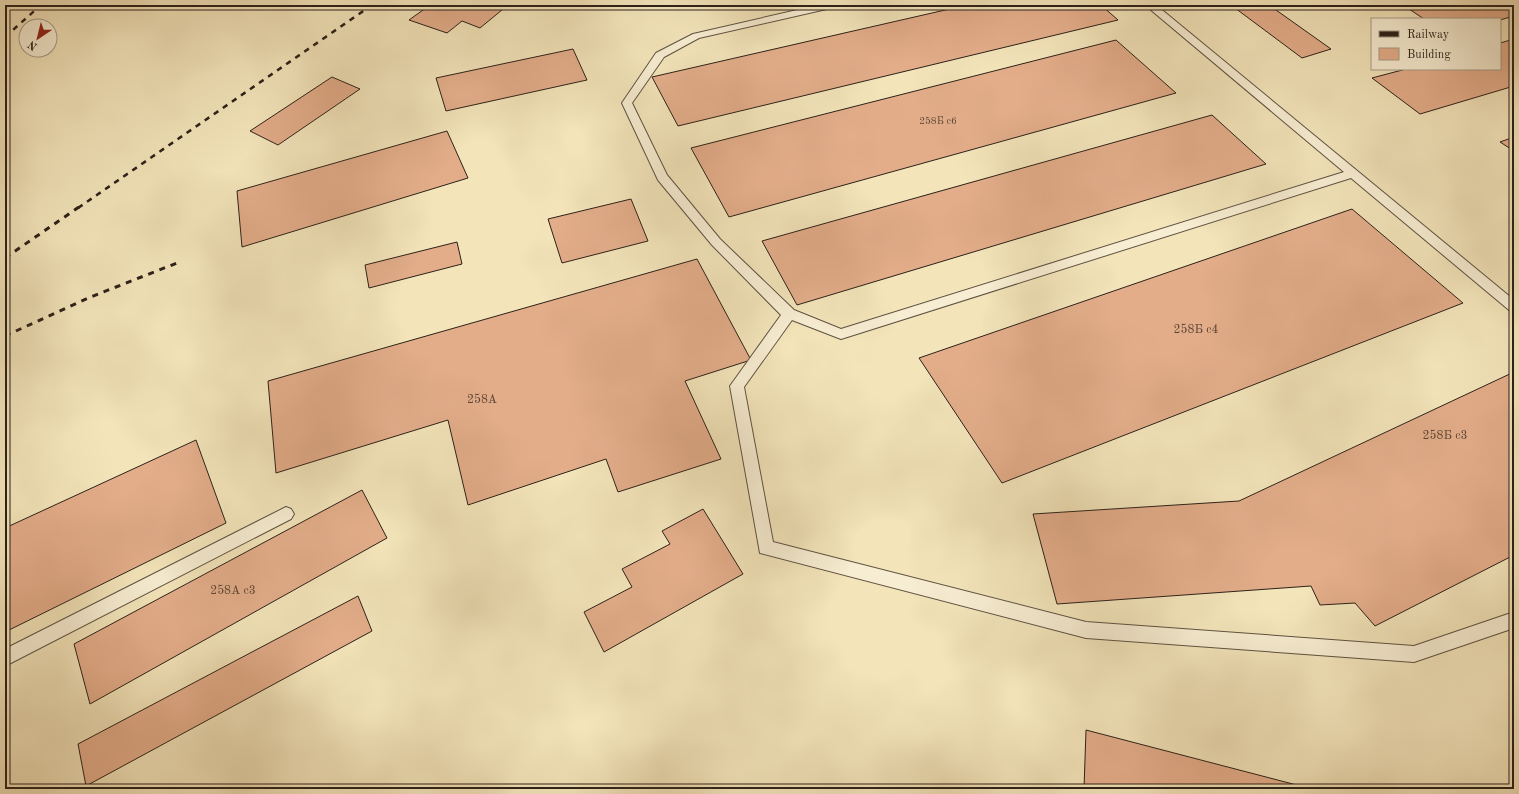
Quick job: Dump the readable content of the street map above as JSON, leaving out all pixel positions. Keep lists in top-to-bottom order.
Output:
{
  "house_numbers": [
    "258Б с6",
    "258Б с4",
    "258А",
    "258Б с3",
    "258А с3"
  ],
  "legend": ["Railway", "Building"],
  "north": "bottom left"
}
